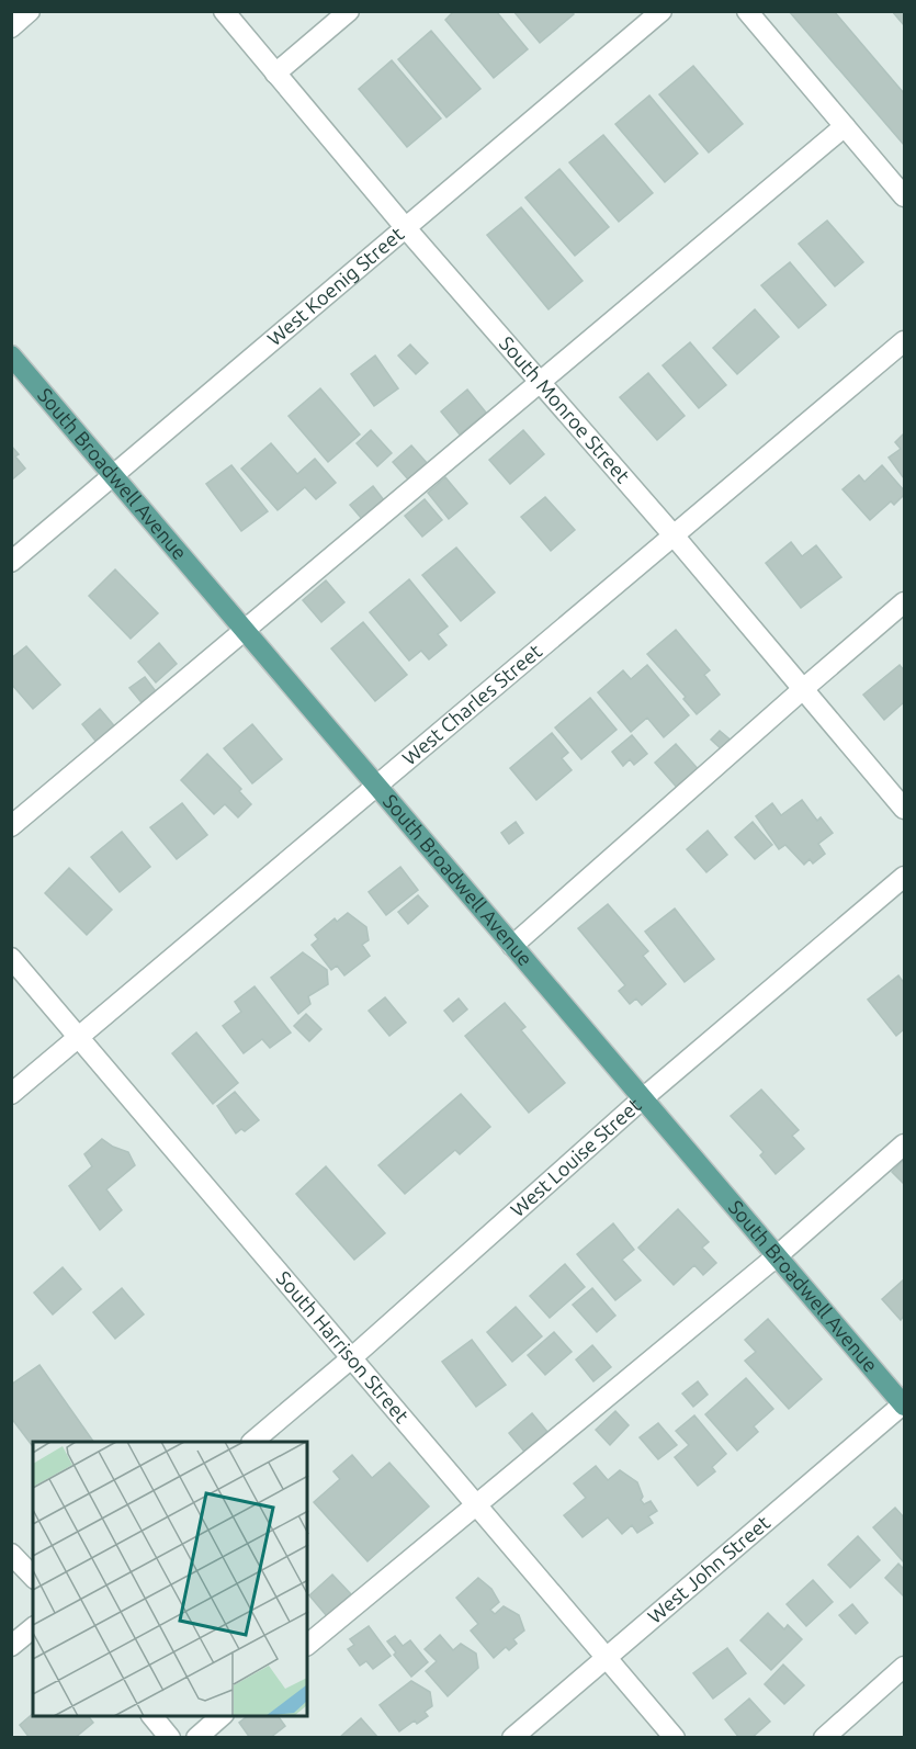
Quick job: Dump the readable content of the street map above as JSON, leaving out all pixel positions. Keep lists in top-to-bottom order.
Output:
{
  "streets": {
    "main road": ["South Broadwell Avenue"],
    "street": [
      "West Koenig Street",
      "South Monroe Street",
      "West Charles Street",
      "West Louise Street",
      "South Harrison Street",
      "West John Street"
    ]
  },
  "crossings": [
    ["West Koenig Street", "South Monroe Street"],
    ["West Koenig Street", "South Broadwell Avenue"],
    ["South Monroe Street", "West Charles Street"],
    ["South Broadwell Avenue", "West Charles Street"],
    ["South Broadwell Avenue", "West Louise Street"],
    ["South Broadwell Avenue", "West John Street"],
    ["West Charles Street", "South Harrison Street"],
    ["West Louise Street", "South Harrison Street"],
    ["South Harrison Street", "West John Street"]
  ]
}
